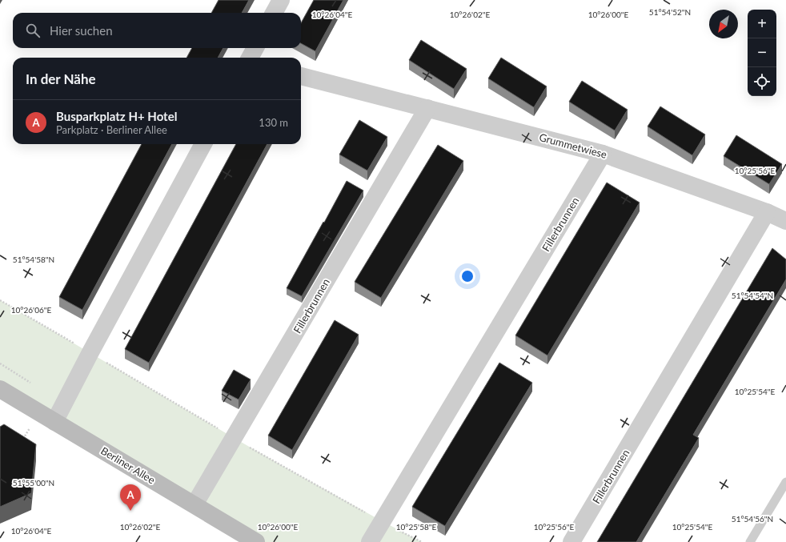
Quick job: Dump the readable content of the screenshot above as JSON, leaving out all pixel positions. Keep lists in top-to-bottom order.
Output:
{
  "streets": {
    "street": ["Grummetwiese", "Fillerbrunnen", "Berliner Allee"]
  },
  "crossings": [
    ["Grummetwiese", "Fillerbrunnen"],
    ["Fillerbrunnen", "Berliner Allee"]
  ],
  "north": "bottom left",
  "page": {
    "map_buttons": ["+", "−"],
    "search": "Hier suchen",
    "heading": "In der Nähe",
    "list": [
      {
        "mark": "A",
        "name": "Busparkplatz H+ Hotel",
        "note": "Parkplatz · Berliner Allee",
        "value": "130 m"
      }
    ],
    "pins": "A"
  },
  "coordinates": [
    "51°54'52\"N",
    "10°26'04\"E",
    "10°26'02\"E",
    "10°26'00\"E",
    "10°25'56\"E",
    "51°54'58\"N",
    "51°54'54\"N",
    "10°26'06\"E",
    "10°25'54\"E",
    "51°55'00\"N",
    "51°54'56\"N",
    "10°25'58\"E"
  ]
}
